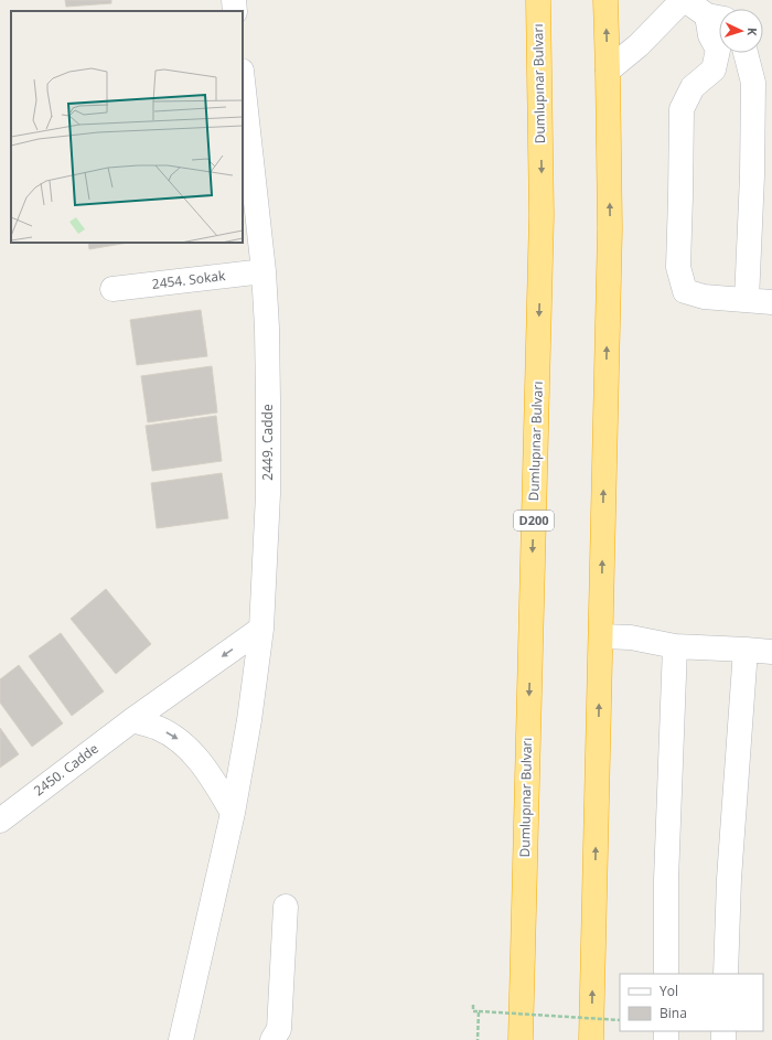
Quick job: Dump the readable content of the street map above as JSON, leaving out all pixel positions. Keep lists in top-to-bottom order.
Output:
{
  "streets": {
    "highway": ["Dumlupınar Bulvarı", "D200"],
    "street": ["2454. Sokak", "2449. Cadde", "2450. Cadde"]
  },
  "crossings": [
    ["2454. Sokak", "2449. Cadde"],
    ["2449. Cadde", "2450. Cadde"]
  ],
  "one_way": ["2450. Cadde"],
  "legend": ["Yol", "Bina"],
  "north": "right"
}
